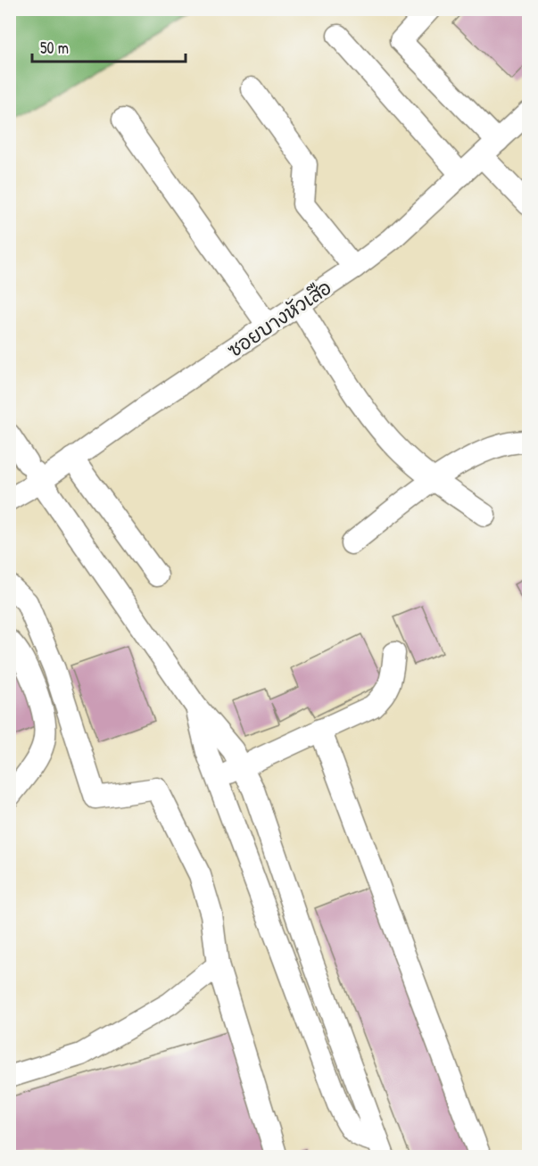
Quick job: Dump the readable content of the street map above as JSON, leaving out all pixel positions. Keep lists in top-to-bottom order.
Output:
{
  "streets": {
    "street": ["ซอยบางหัวเสือ"]
  },
  "scale_bar": "50 m"
}
